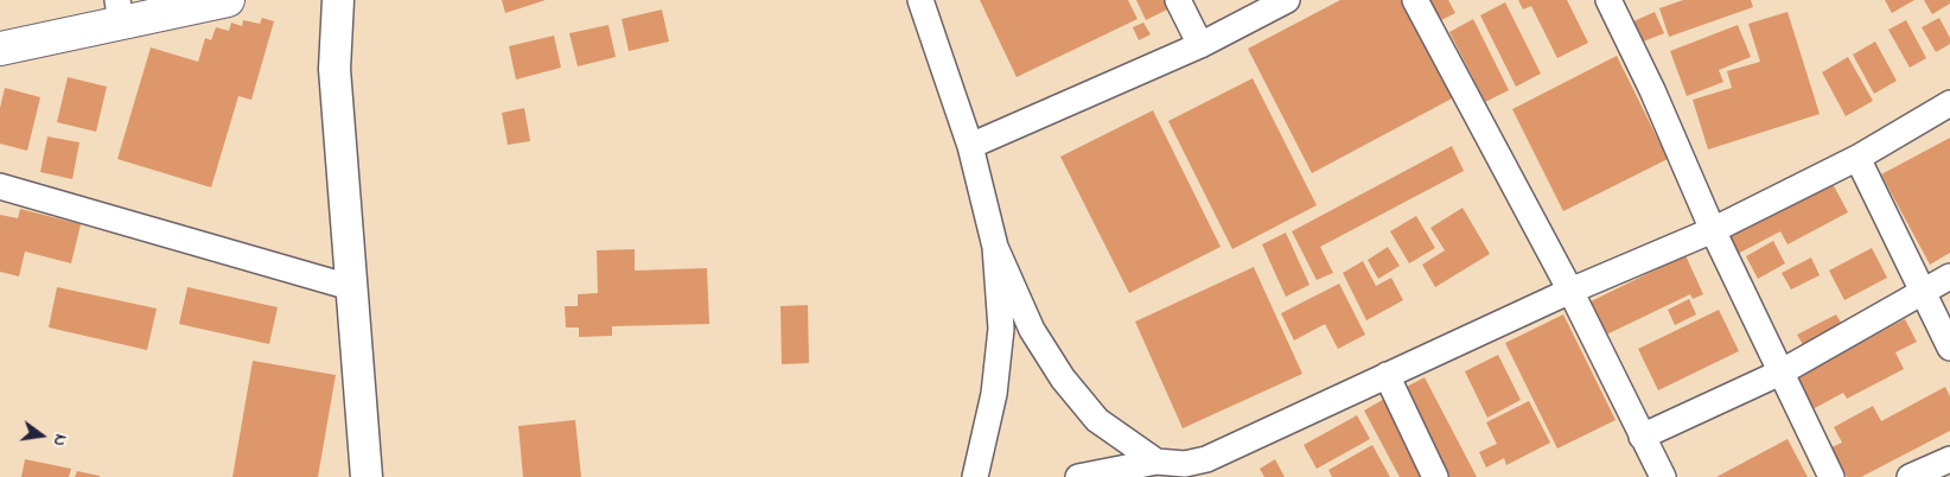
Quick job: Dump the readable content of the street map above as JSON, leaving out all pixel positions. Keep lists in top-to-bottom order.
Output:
{
  "north": "right"
}
